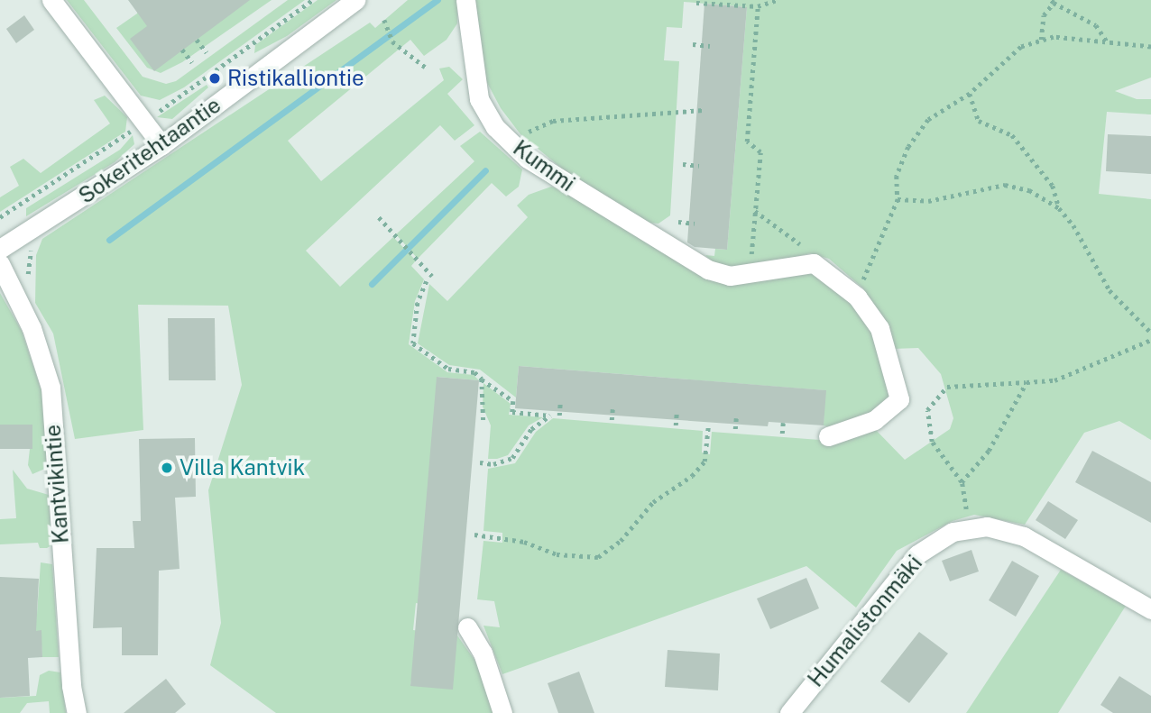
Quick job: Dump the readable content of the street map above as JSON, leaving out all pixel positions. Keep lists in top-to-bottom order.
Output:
{
  "streets": {
    "street": [
      "Sokeritehtaantie",
      "Kummi",
      "Kantvikintie",
      "Humalistonmäki"
    ]
  },
  "places": ["Ristikalliontie", "Villa Kantvik"]
}
